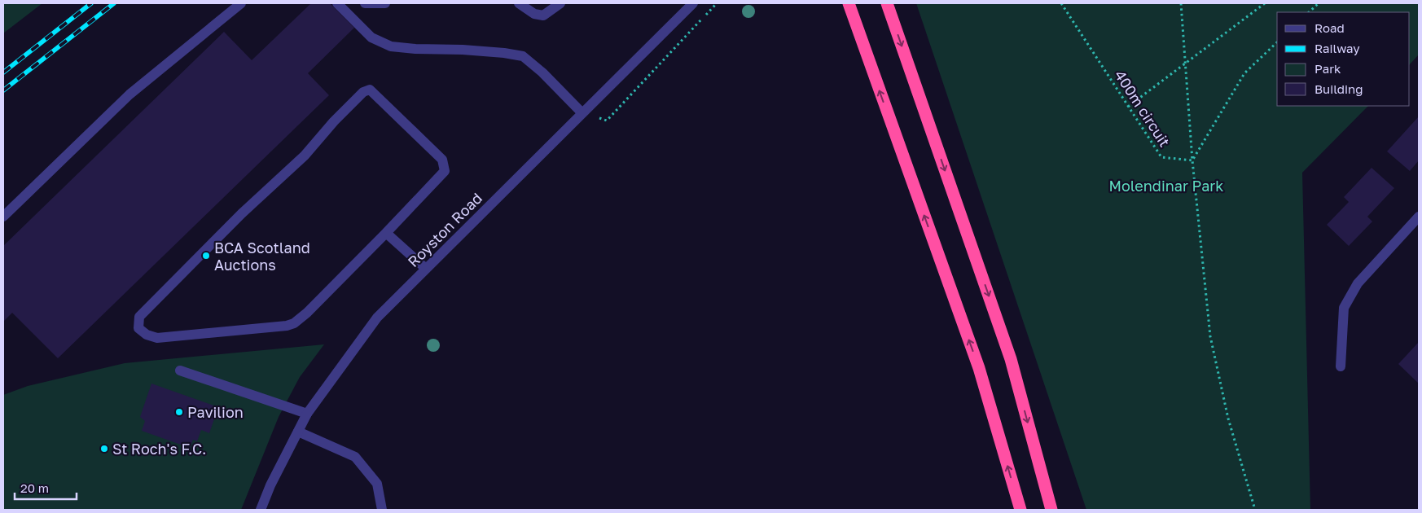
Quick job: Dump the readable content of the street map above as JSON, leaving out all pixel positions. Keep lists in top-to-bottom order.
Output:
{
  "streets": {
    "street": ["Royston Road"],
    "path": ["400m circuit"]
  },
  "parks": ["Molendinar Park"],
  "places": ["BCA Scotland Auctions", "Pavilion", "St Roch's F.C."],
  "legend": [
    "Road",
    "Railway",
    "Park",
    "Building"
  ],
  "scale_bar": "20 m"
}
